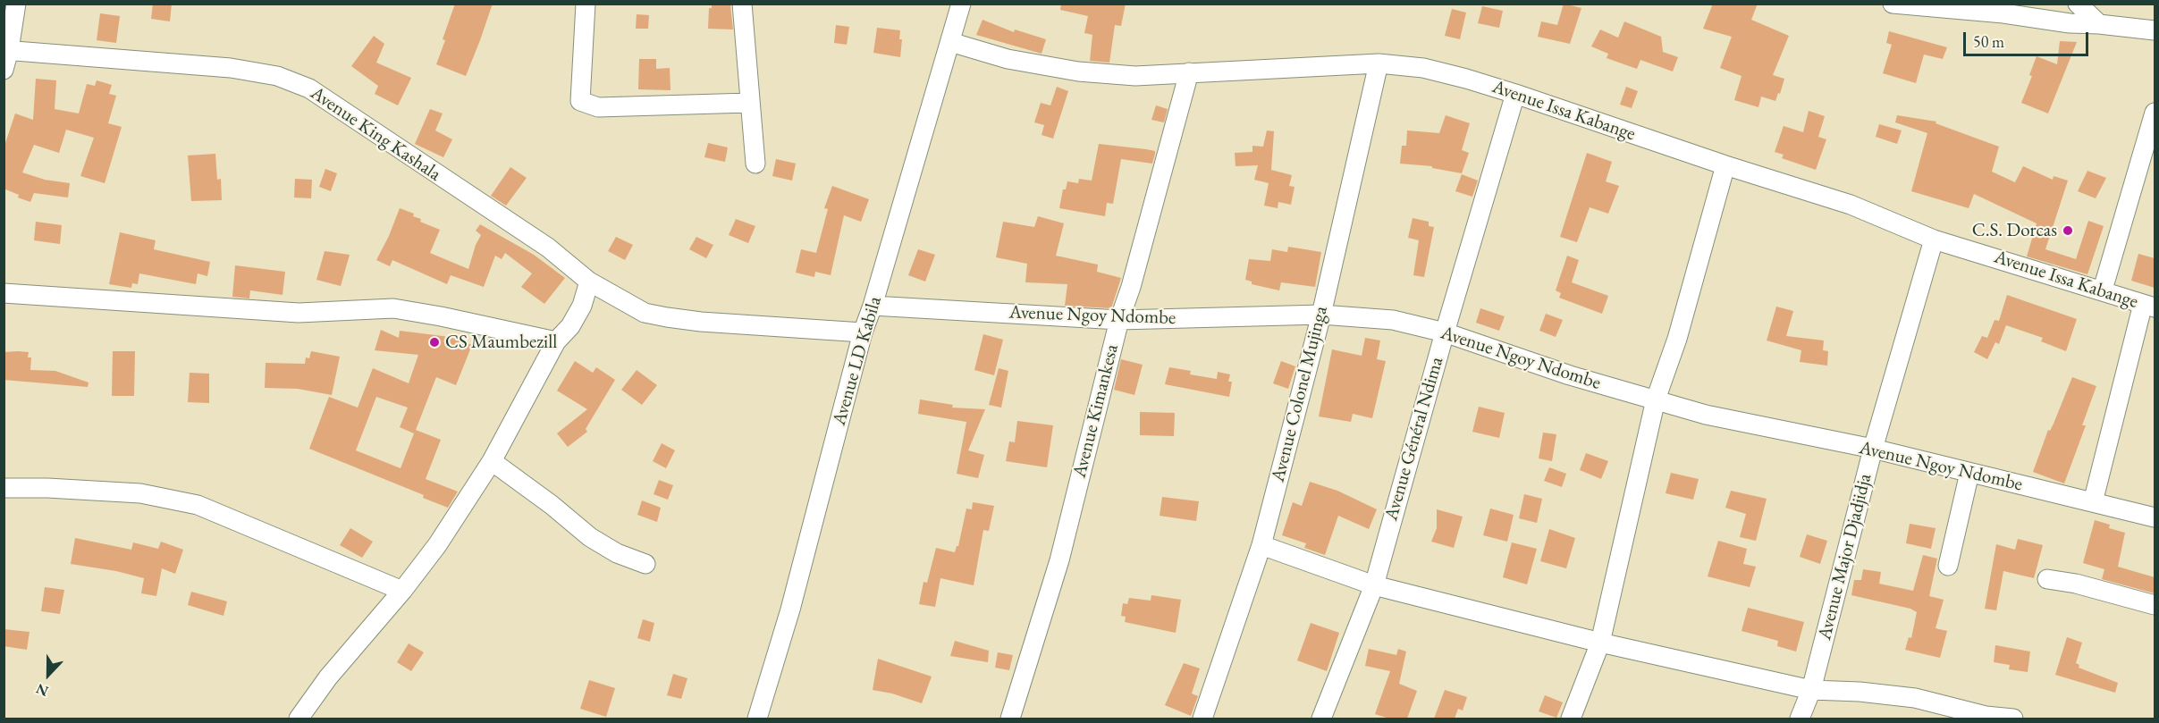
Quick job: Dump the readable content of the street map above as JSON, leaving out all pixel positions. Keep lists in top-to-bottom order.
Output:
{
  "streets": {
    "street": [
      "Avenue Issa Kabange",
      "Avenue King Kashala",
      "Avenue Ngoy Ndombe",
      "Avenue LD Kabila",
      "Avenue Colonel Mujinga",
      "Avenue Kimankesa",
      "Avenue Général Ndima",
      "Avenue Major Djadjidja"
    ]
  },
  "crossings": [
    ["Avenue Issa Kabange", "Avenue LD Kabila"],
    ["Avenue Issa Kabange", "Avenue Colonel Mujinga"],
    ["Avenue Issa Kabange", "Avenue Kimankesa"],
    ["Avenue Issa Kabange", "Avenue Général Ndima"],
    ["Avenue Issa Kabange", "Avenue Major Djadjidja"],
    ["Avenue King Kashala", "Avenue LD Kabila"],
    ["Avenue Ngoy Ndombe", "Avenue LD Kabila"],
    ["Avenue Ngoy Ndombe", "Avenue Colonel Mujinga"],
    ["Avenue Ngoy Ndombe", "Avenue Kimankesa"],
    ["Avenue Ngoy Ndombe", "Avenue Général Ndima"],
    ["Avenue Ngoy Ndombe", "Avenue Major Djadjidja"]
  ],
  "places": ["C.S. Dorcas", "CS Maumbezill"],
  "scale_bar": "50 m",
  "north": "bottom"
}
